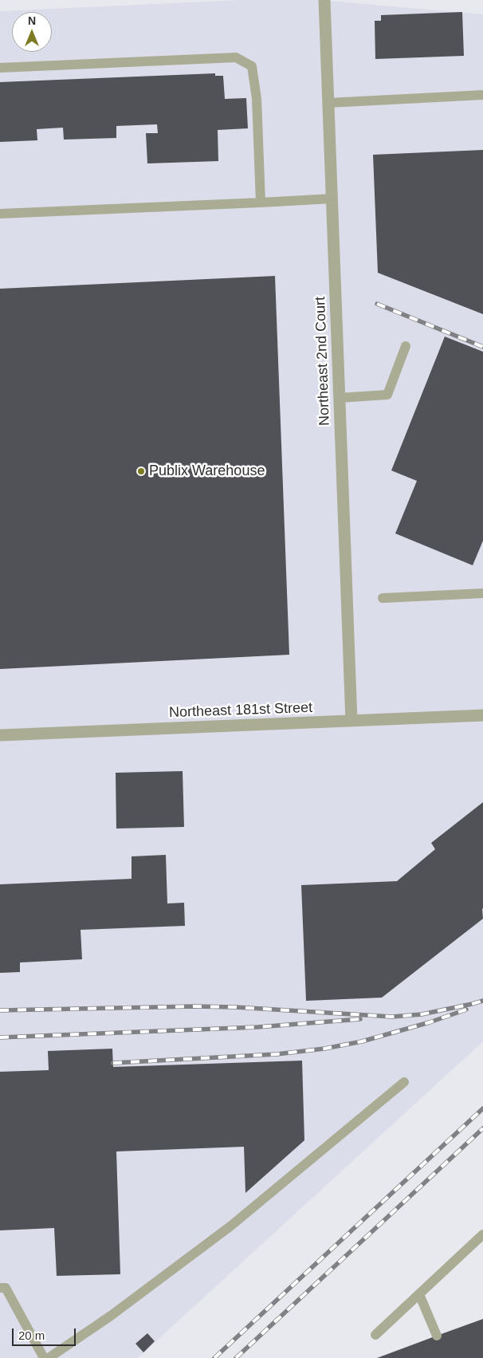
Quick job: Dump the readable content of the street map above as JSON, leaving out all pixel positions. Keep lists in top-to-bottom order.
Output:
{
  "streets": {
    "street": ["Northeast 2nd Court", "Northeast 181st Street"]
  },
  "crossings": [
    ["Northeast 2nd Court", "Northeast 181st Street"]
  ],
  "places": ["Publix Warehouse"],
  "scale_bar": "20 m",
  "north": "top"
}
